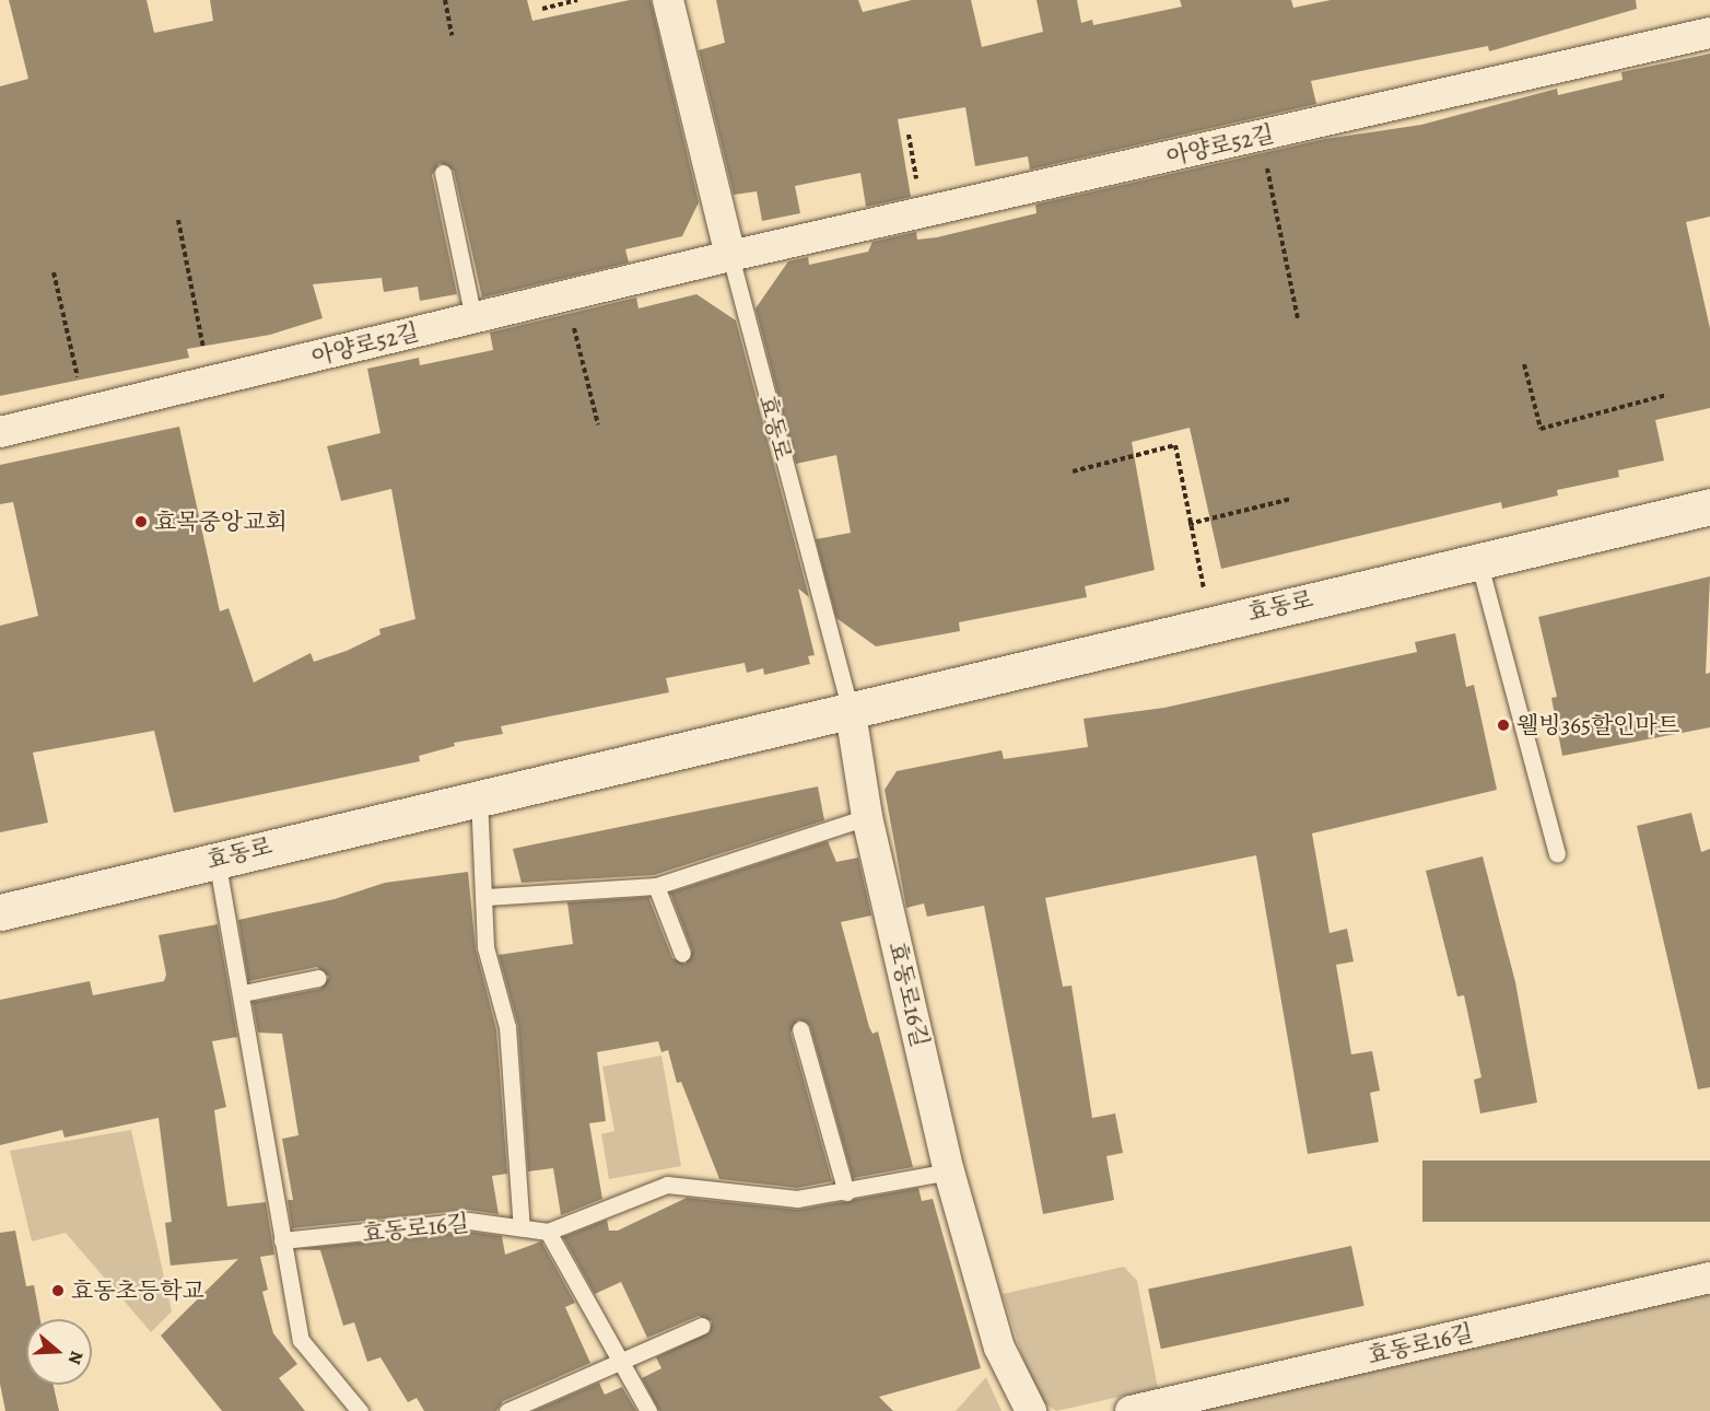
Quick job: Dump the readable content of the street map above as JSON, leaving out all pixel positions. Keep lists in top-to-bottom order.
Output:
{
  "streets": {
    "main road": ["효동로"],
    "street": ["아양로52길", "효동로16길"]
  },
  "crossings": [
    ["아양로52길", "효동로"],
    ["효동로", "효동로16길"]
  ],
  "places": ["효목중앙교회", "웰빙365할인마트", "효동초등학교"],
  "north": "right"
}
